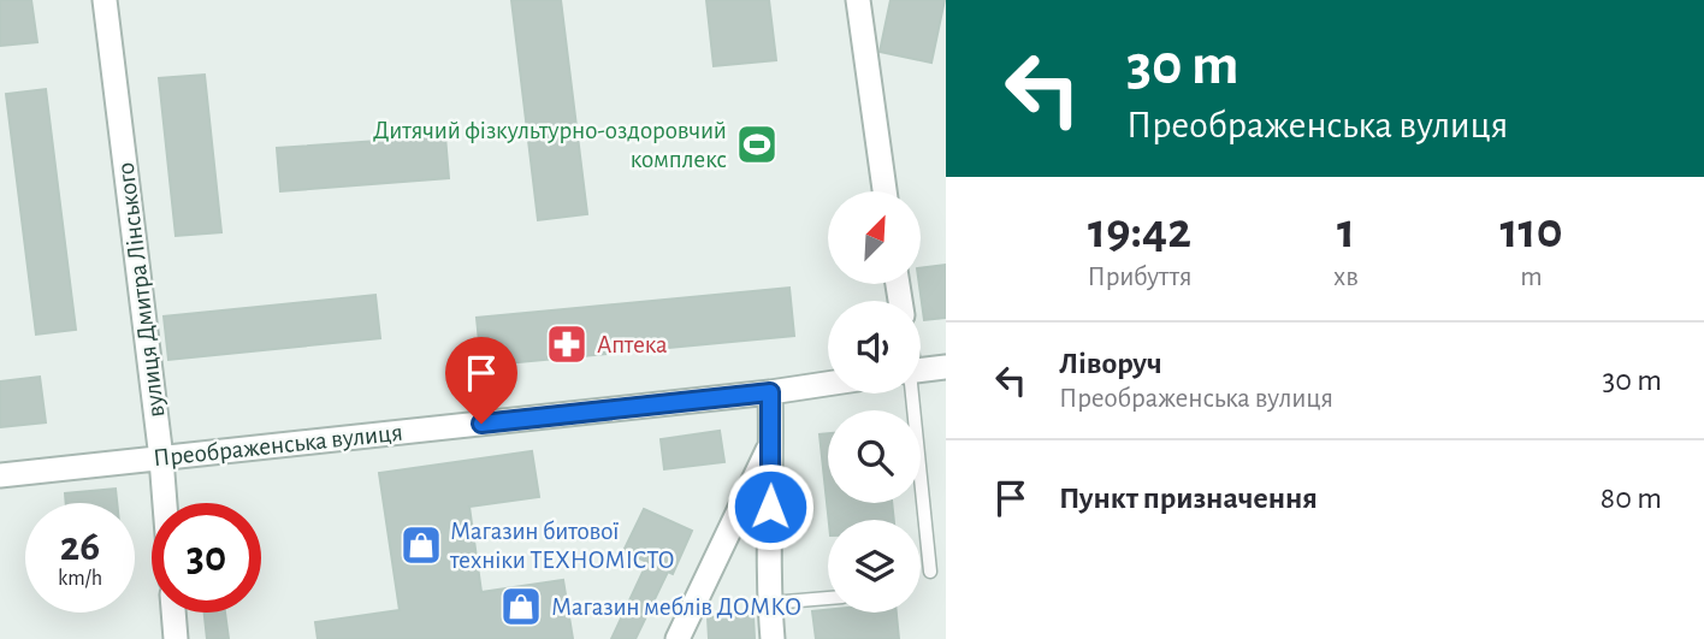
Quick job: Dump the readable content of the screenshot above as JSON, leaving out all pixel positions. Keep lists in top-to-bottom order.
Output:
{
  "streets": {
    "street": ["вулиця Дмитра Лінського", "Преображенська вулиця"]
  },
  "crossings": [
    ["вулиця Дмитра Лінського", "Преображенська вулиця"]
  ],
  "places": {
    "sports": ["Дитячий фізкультурно-оздоровчий комплекс"],
    "pharmacy": ["Аптека"],
    "shop": ["Магазин битової техніки ТЕХНОМІСТО", "Магазин меблів ДОМКО"]
  },
  "north": "top right",
  "page": {
    "turn": ["30 m", "Преображенська вулиця"],
    "eta": [
      "19:42",
      "Прибуття",
      "1",
      "хв",
      "110",
      "m"
    ],
    "list": [
      {
        "name": "Ліворуч",
        "note": "Преображенська вулиця",
        "value": "30 m"
      },
      {
        "name": "Пункт призначення",
        "value": "80 m"
      }
    ],
    "speed": "26 km/h",
    "limit": "30"
  }
}
